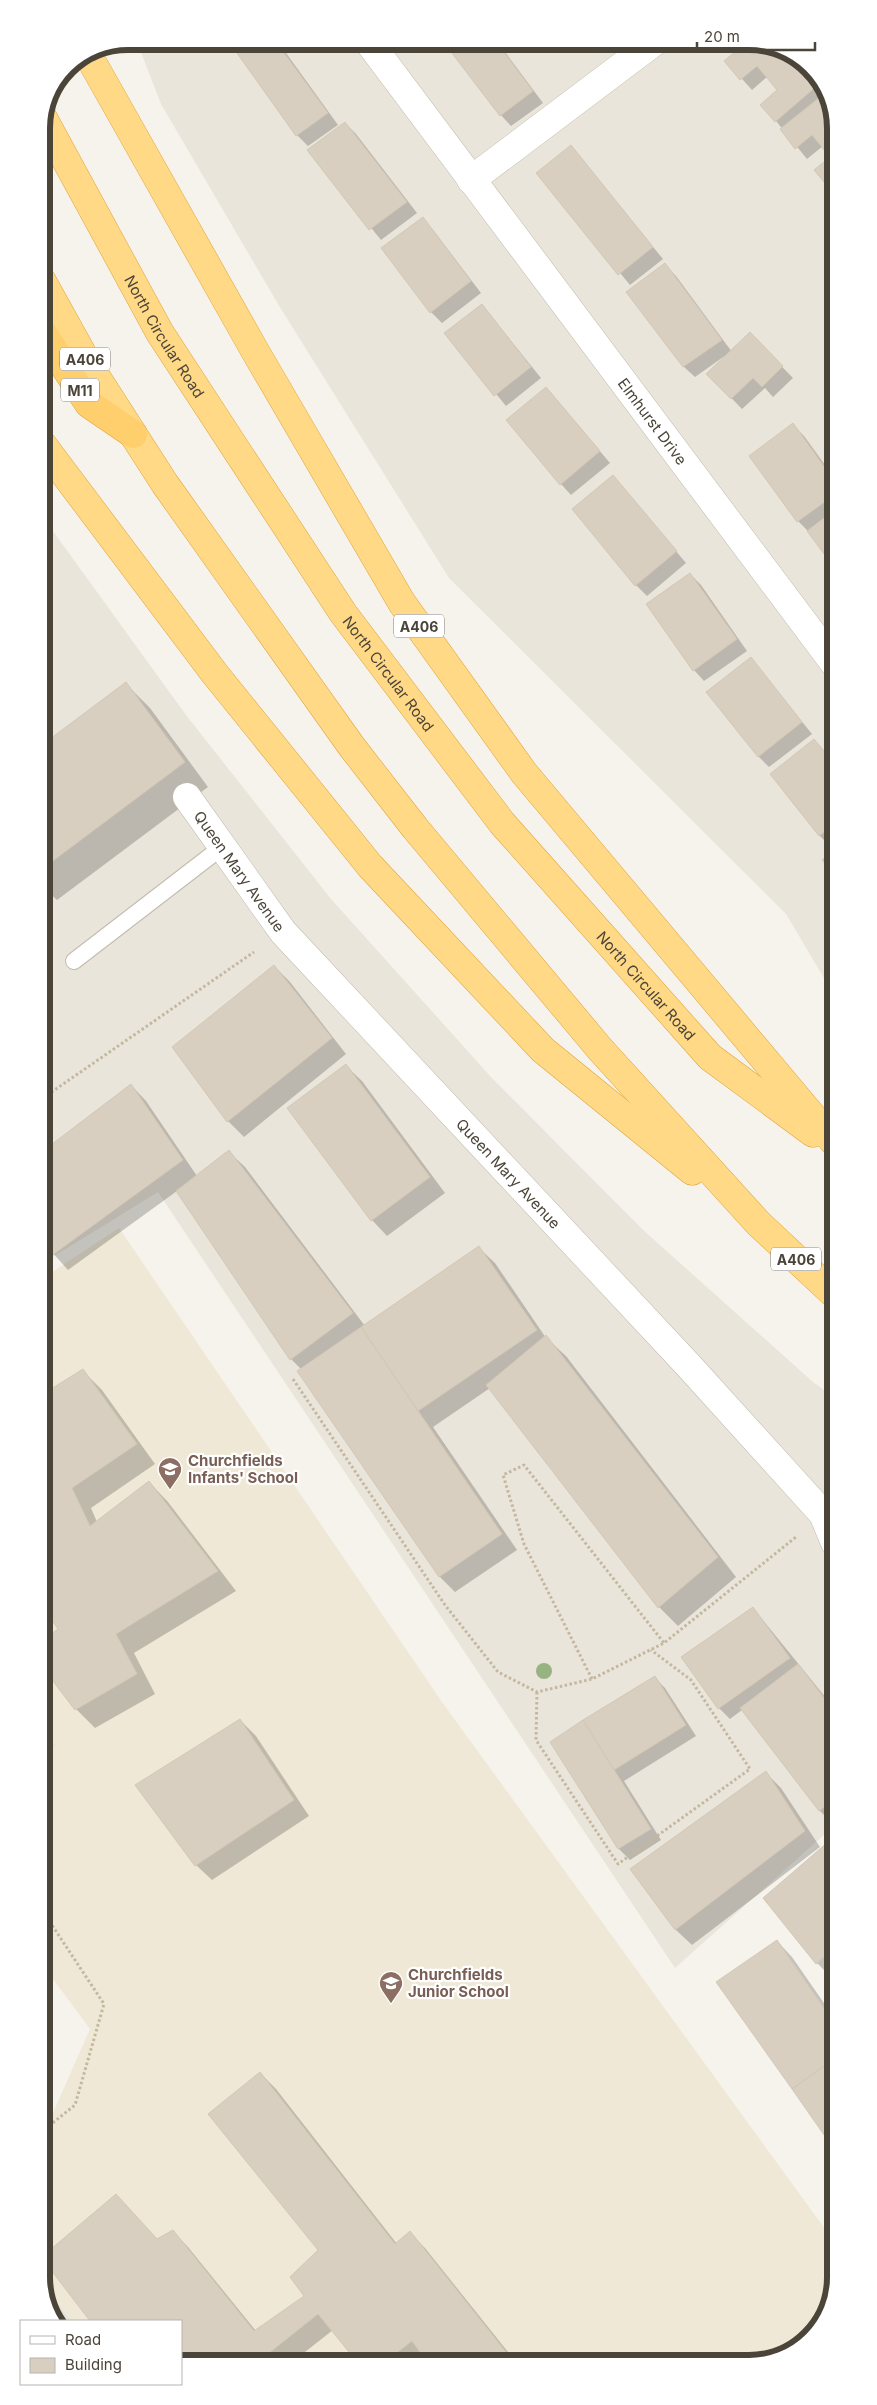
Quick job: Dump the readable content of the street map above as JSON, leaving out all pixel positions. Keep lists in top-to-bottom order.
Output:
{
  "streets": {
    "highway": ["North Circular Road", "A406", "M11"],
    "street": ["Elmhurst Drive", "Queen Mary Avenue"]
  },
  "crossings": [
    ["A406", "M11"]
  ],
  "places": {
    "school or university": ["Churchfields Infants' School", "Churchfields Junior School"]
  },
  "legend": ["Road", "Building"],
  "scale_bar": "20 m"
}
